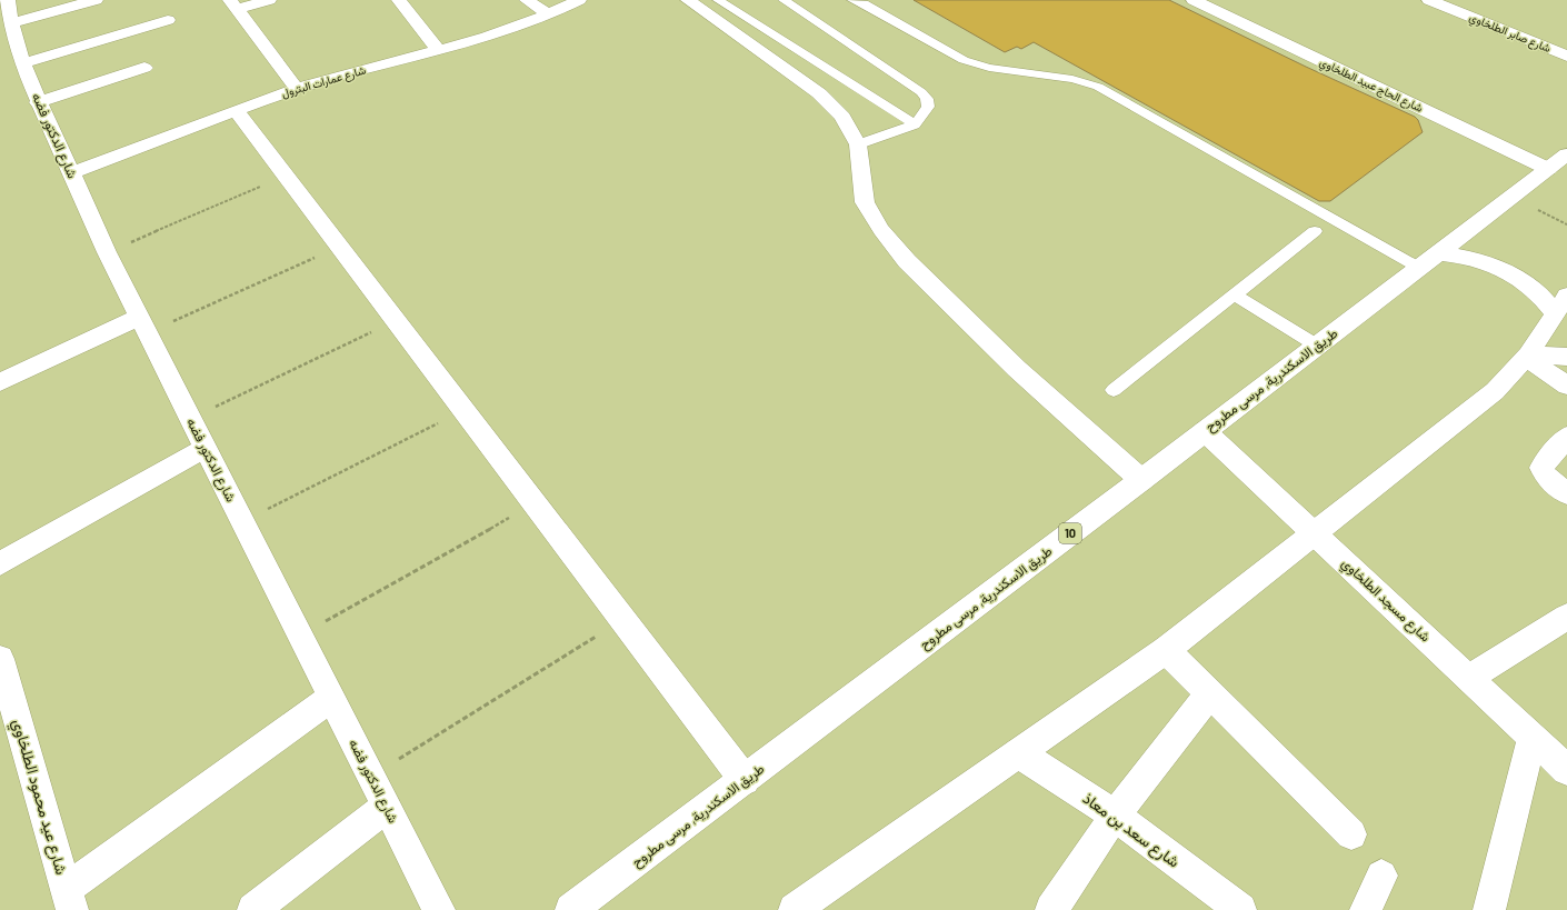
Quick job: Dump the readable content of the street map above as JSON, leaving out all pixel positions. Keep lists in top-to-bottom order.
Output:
{
  "streets": {
    "street": [
      "شارع صابر الطلخاوي",
      "شارع عمارات البترول",
      "شارع الحاج عبيد الطلخاوي",
      "شارع الدكتور فضه",
      "طريق الاسكندرية, مرسى مطروح",
      "10",
      "شارع مسجد الطلخاوي",
      "شارع عيد محمود الطلخاوي",
      "شارع سعد بن معاذ"
    ]
  },
  "crossings": [
    ["شارع عمارات البترول", "شارع الدكتور فضه"],
    ["شارع الحاج عبيد الطلخاوي", "طريق الاسكندرية, مرسى مطروح"],
    ["طريق الاسكندرية, مرسى مطروح", "شارع مسجد الطلخاوي"]
  ]
}
